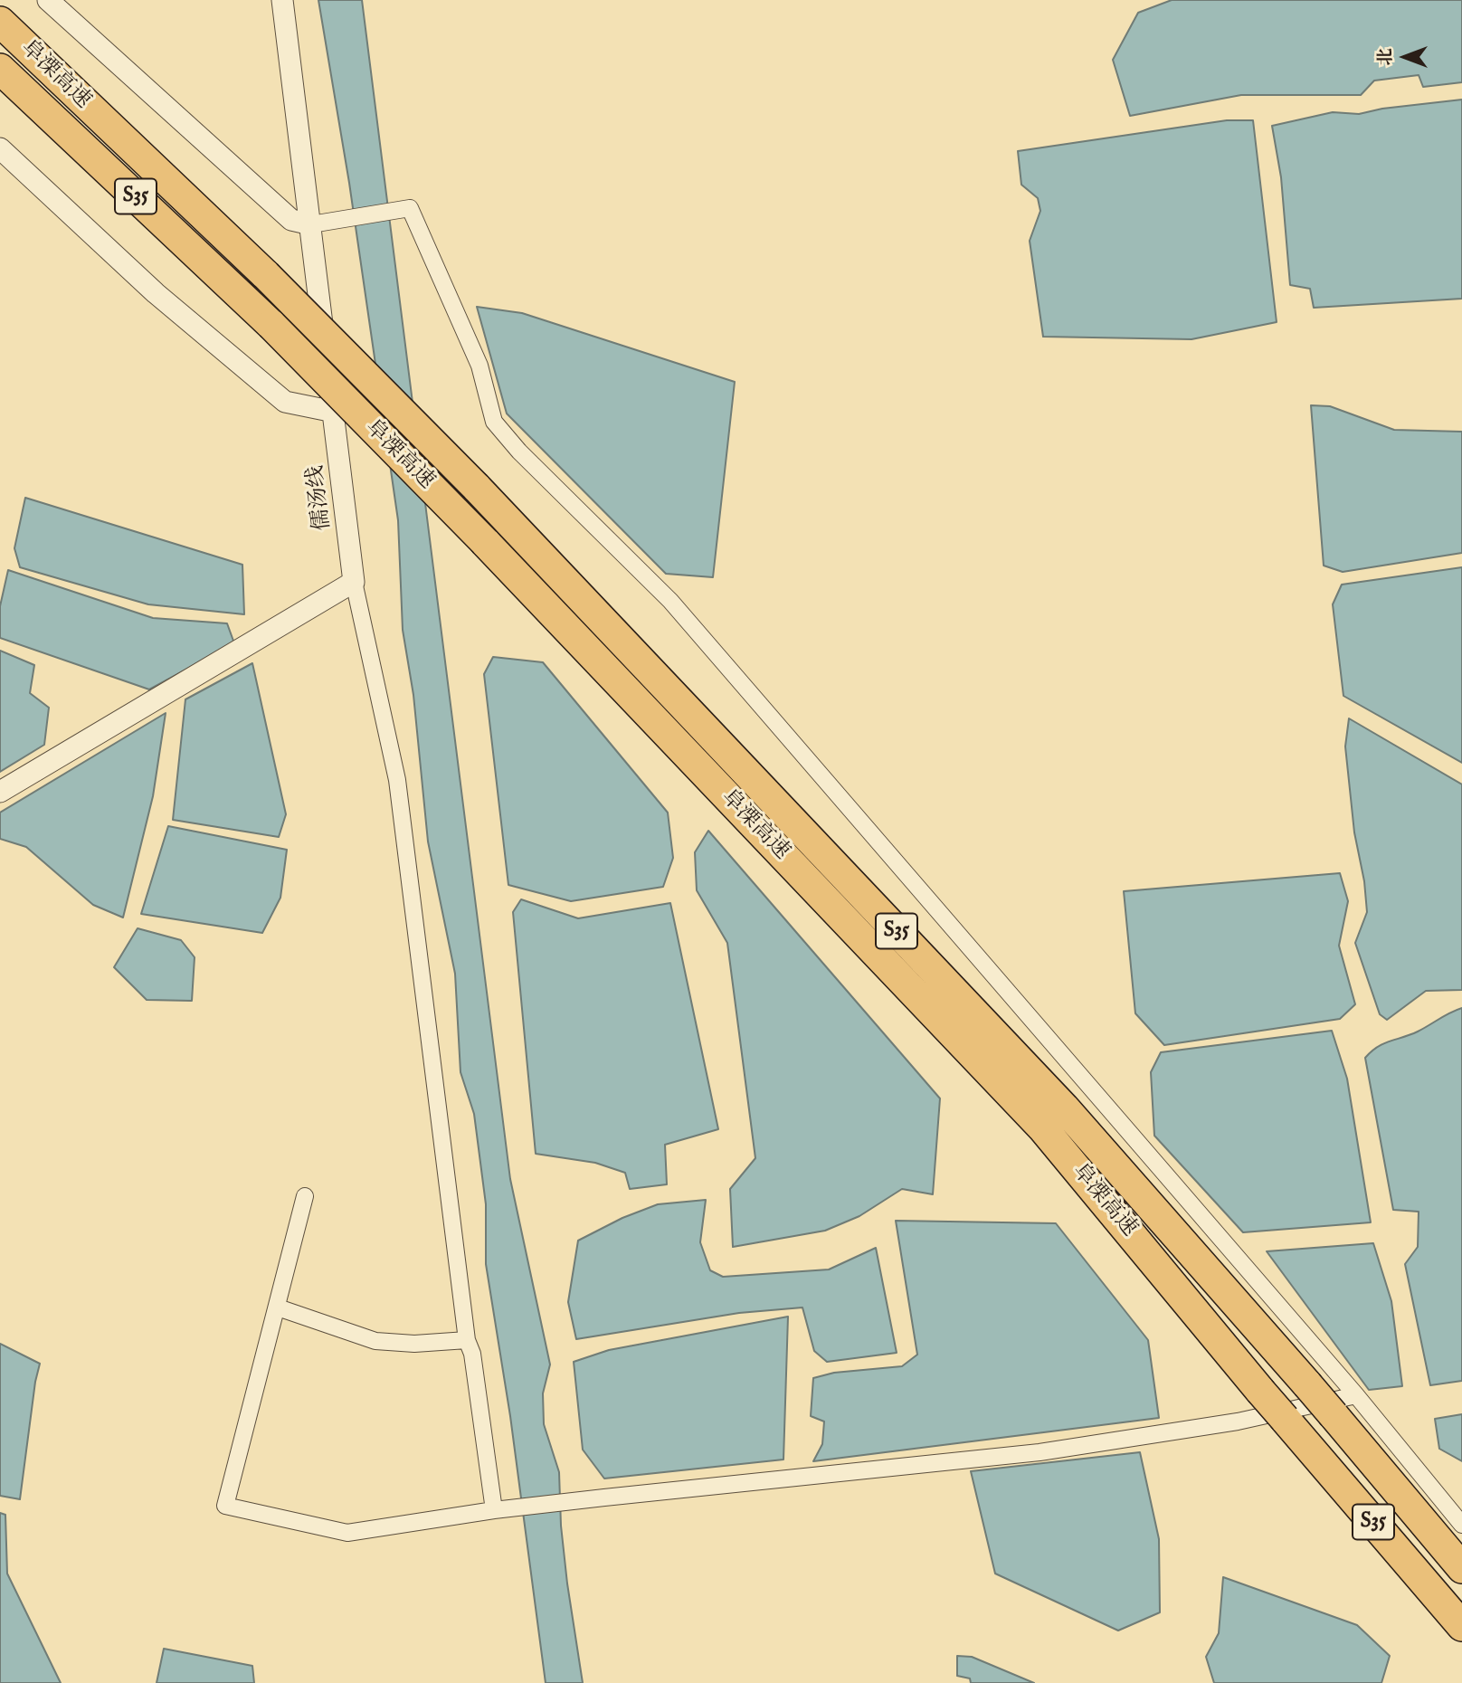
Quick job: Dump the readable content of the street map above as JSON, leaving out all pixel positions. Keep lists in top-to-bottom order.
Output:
{
  "streets": {
    "highway": ["阜溧高速", "S35"],
    "street": ["儒汤线"]
  },
  "north": "left"
}
